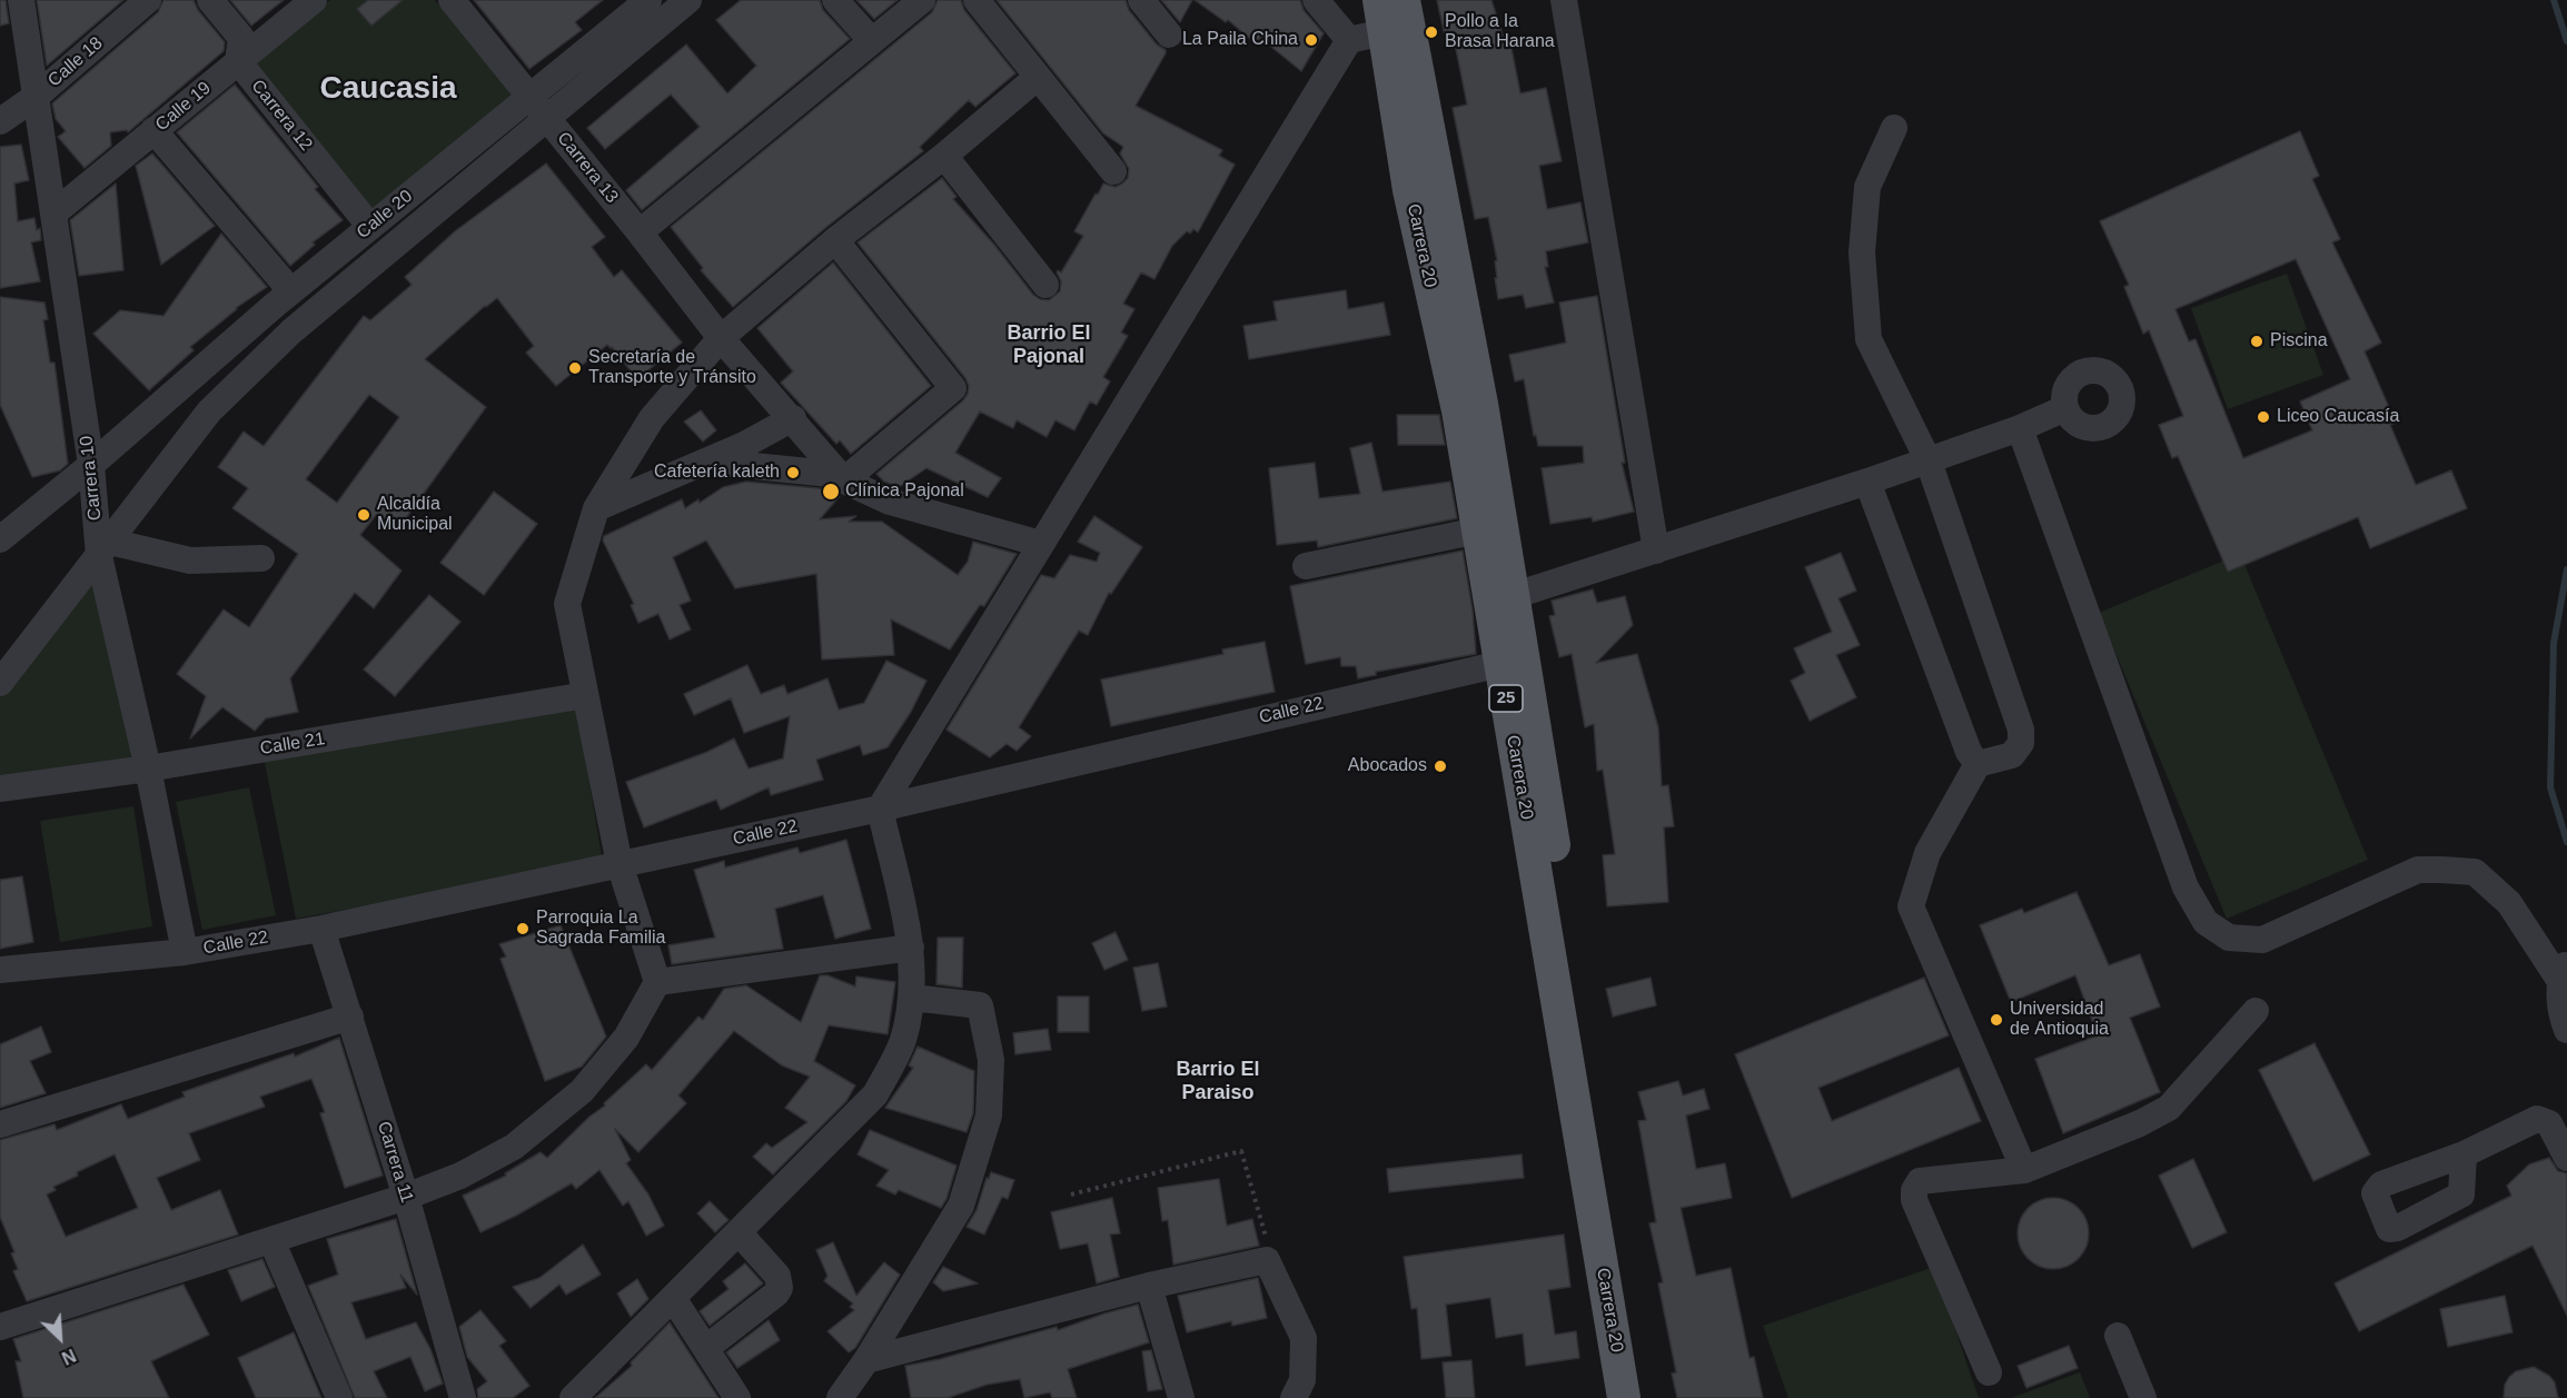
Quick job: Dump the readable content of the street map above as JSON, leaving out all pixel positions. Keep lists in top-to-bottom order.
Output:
{
  "streets": {
    "main road": ["Carrera 20", "25"],
    "street": [
      "Calle 18",
      "Calle 19",
      "Carrera 12",
      "Carrera 13",
      "Calle 20",
      "Carrera 10",
      "Calle 22",
      "Calle 21",
      "Carrera 11"
    ]
  },
  "crossings": [
    ["Calle 18", "Carrera 10"],
    ["Calle 19", "Carrera 12"],
    ["Calle 19", "Carrera 10"],
    ["Carrera 12", "Calle 20"],
    ["Carrera 13", "Calle 20"],
    ["Calle 20", "Carrera 10"],
    ["Carrera 20", "Calle 22"],
    ["Carrera 10", "Calle 22"],
    ["Carrera 10", "Calle 21"],
    ["Calle 22", "Carrera 11"]
  ],
  "districts": ["Caucasia", "Barrio El Pajonal", "Barrio El Paraiso"],
  "places": [
    "Pollo a la Brasa Harana",
    "La Paila China",
    "Piscina",
    "Secretaría de Transporte y Tránsito",
    "Liceo Caucasía",
    "Cafetería kaleth",
    "Clínica Pajonal",
    "Alcaldía Municipal",
    "Abocados",
    "Parroquia La Sagrada Familia",
    "Universidad de Antioquia"
  ],
  "north": "bottom right"
}
